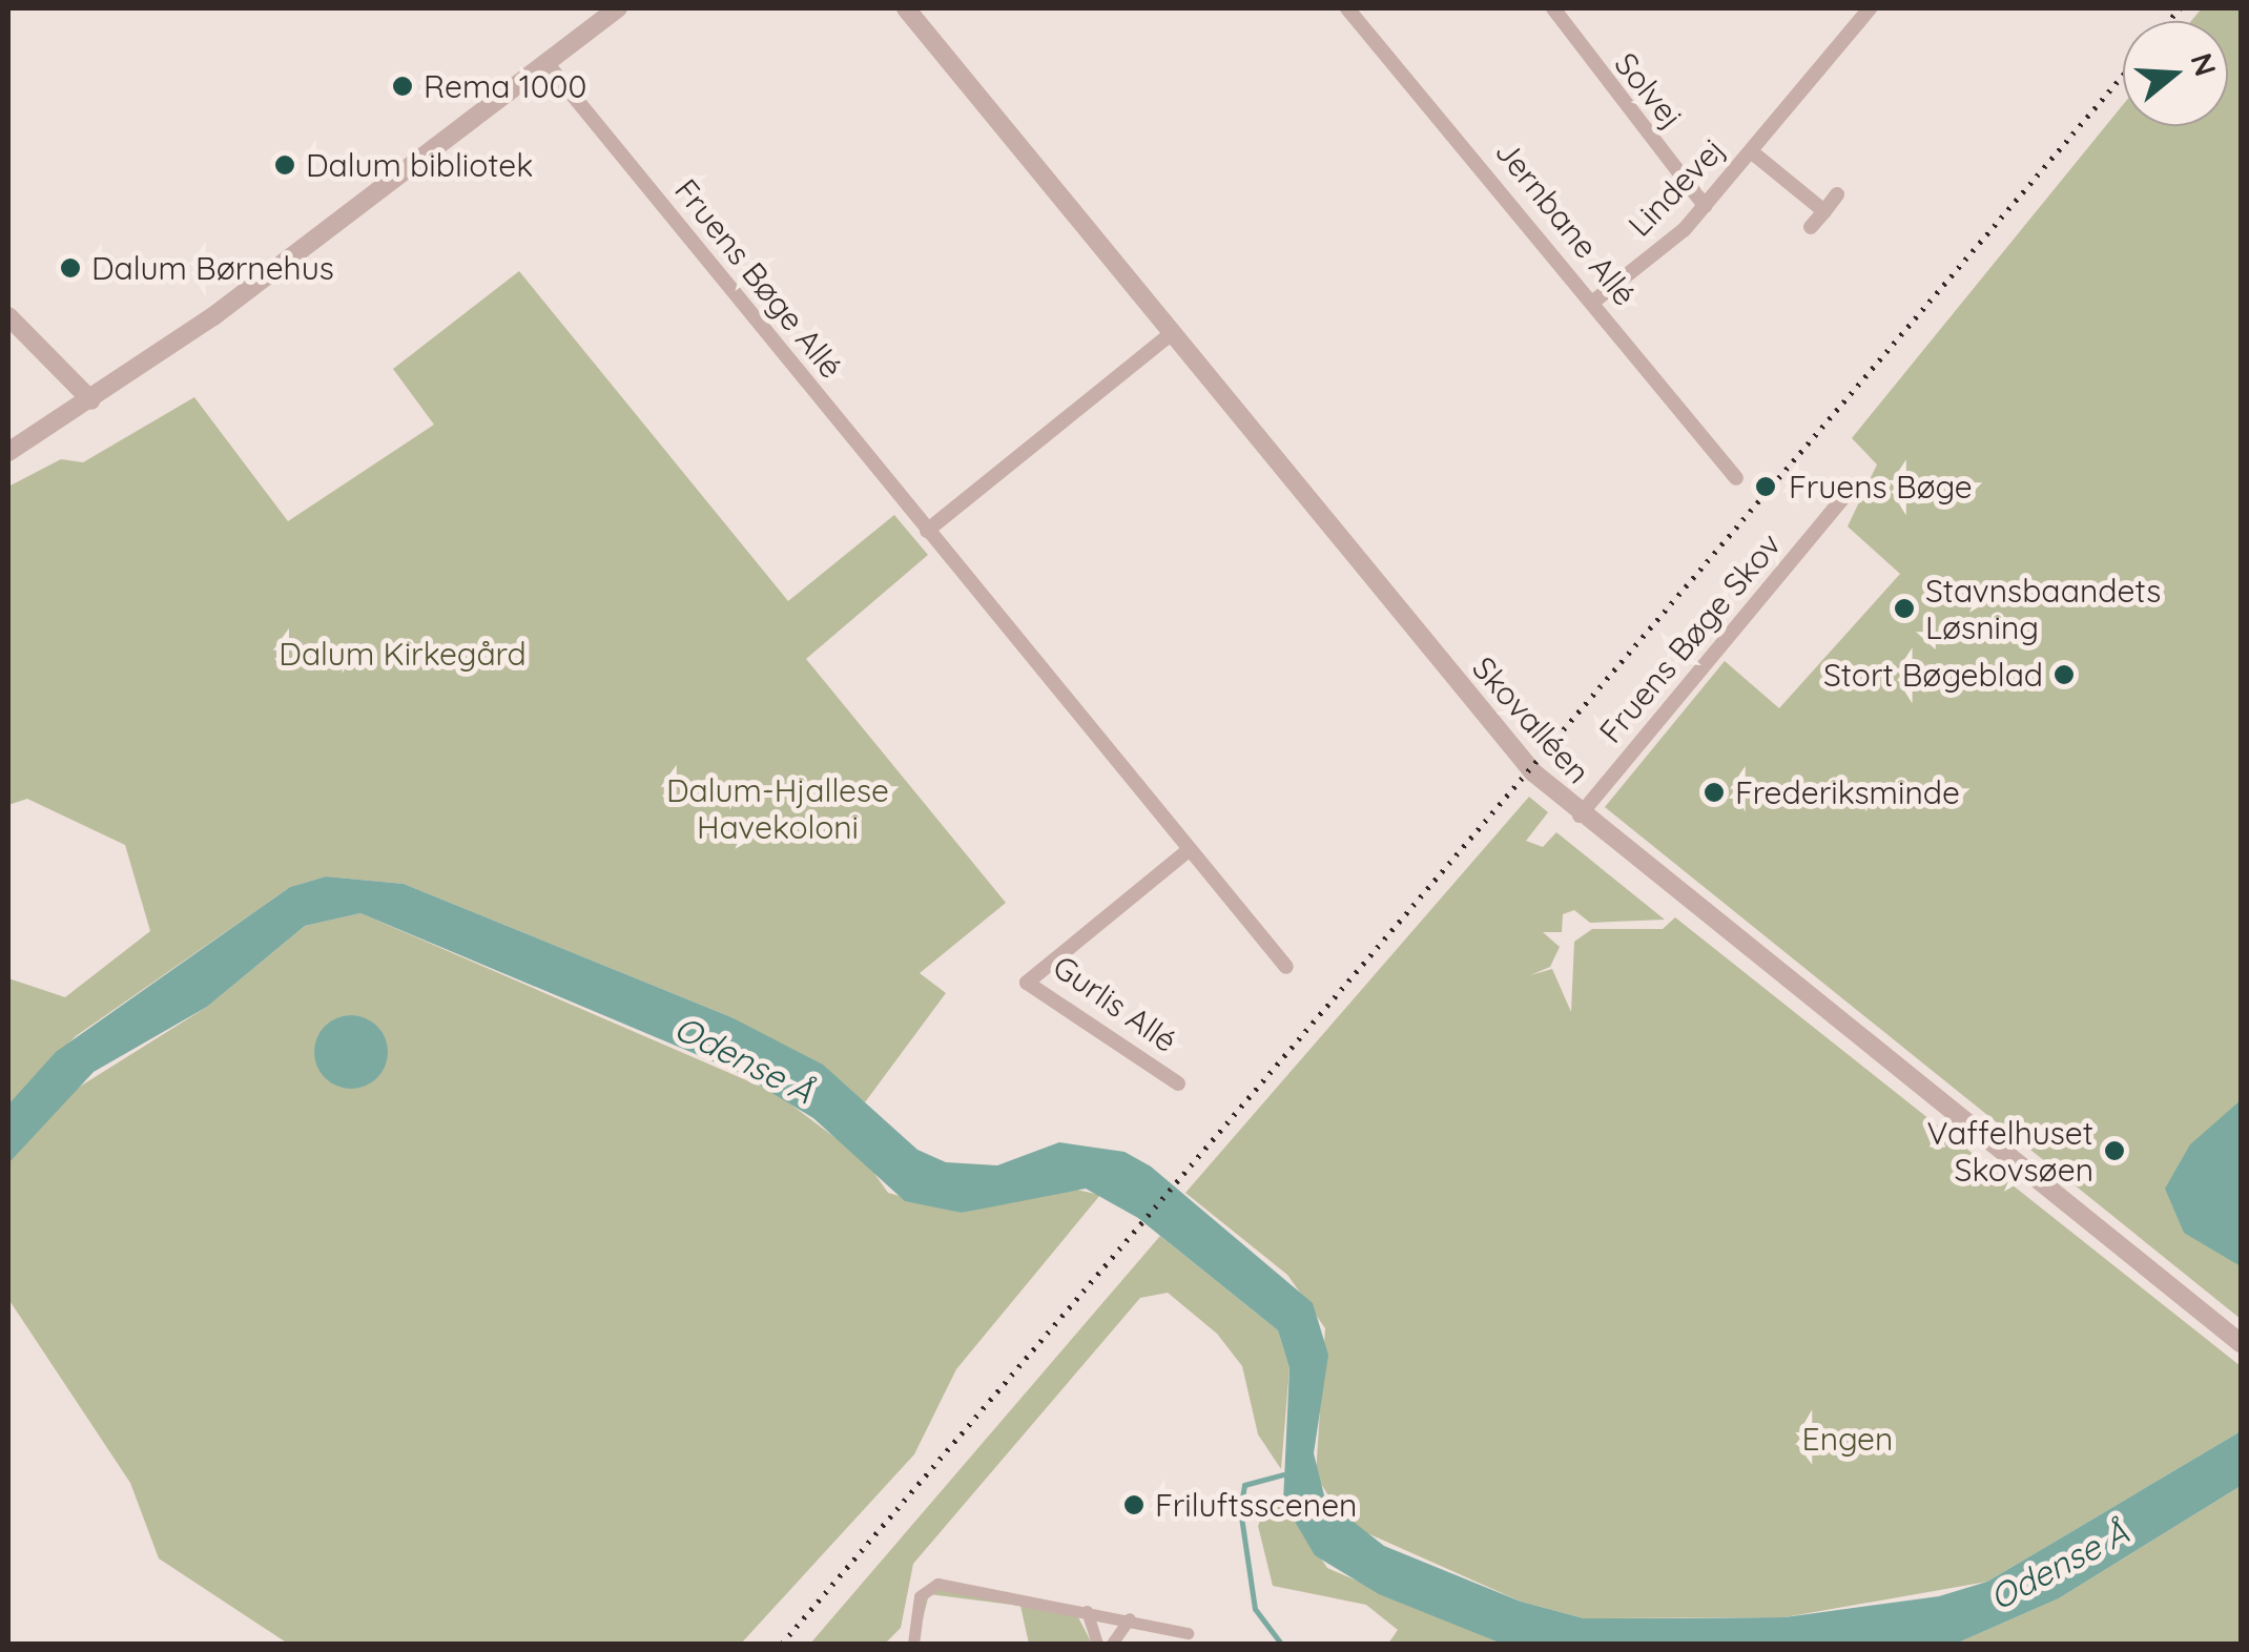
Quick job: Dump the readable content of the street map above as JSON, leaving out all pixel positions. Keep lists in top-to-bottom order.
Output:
{
  "streets": {
    "street": [
      "Solvej",
      "Lindevej",
      "Jernbane Allé",
      "Fruens Bøge Allé",
      "Fruens Bøge Skov",
      "Skovalléen",
      "Gurlis Allé"
    ]
  },
  "crossings": [
    ["Solvej", "Lindevej"],
    ["Lindevej", "Jernbane Allé"],
    ["Fruens Bøge Allé", "Gurlis Allé"],
    ["Fruens Bøge Skov", "Skovalléen"]
  ],
  "water": ["Odense Å"],
  "parks": ["Dalum Kirkegård", "Dalum-Hjallese Havekoloni", "Engen"],
  "places": [
    "Rema 1000",
    "Dalum bibliotek",
    "Dalum Børnehus",
    "Fruens Bøge",
    "Stavnsbaandets Løsning",
    "Stort Bøgeblad",
    "Frederiksminde",
    "Vaffelhuset Skovsøen",
    "Friluftsscenen"
  ],
  "north": "right"
}
